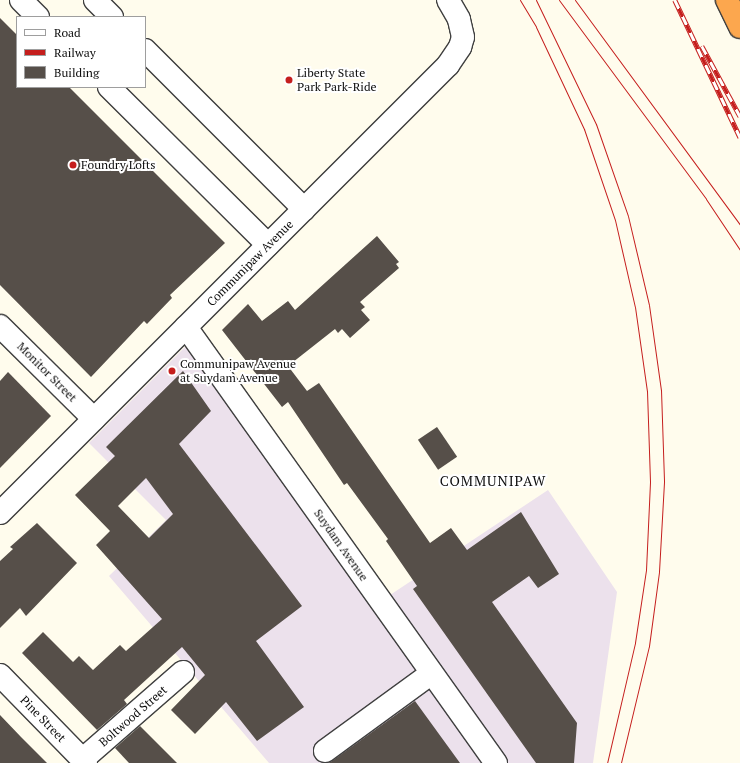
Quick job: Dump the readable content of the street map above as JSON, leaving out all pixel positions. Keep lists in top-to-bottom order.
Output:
{
  "streets": {
    "street": [
      "Communipaw Avenue",
      "Monitor Street",
      "Suydam Avenue",
      "Boltwood Street",
      "Pine Street"
    ]
  },
  "crossings": [
    ["Communipaw Avenue", "Monitor Street"],
    ["Communipaw Avenue", "Suydam Avenue"],
    ["Boltwood Street", "Pine Street"]
  ],
  "districts": ["COMMUNIPAW"],
  "places": ["Liberty State Park Park-Ride", "Foundry Lofts", "Communipaw Avenue at Suydam Avenue"],
  "legend": ["Road", "Railway", "Building"]
}
